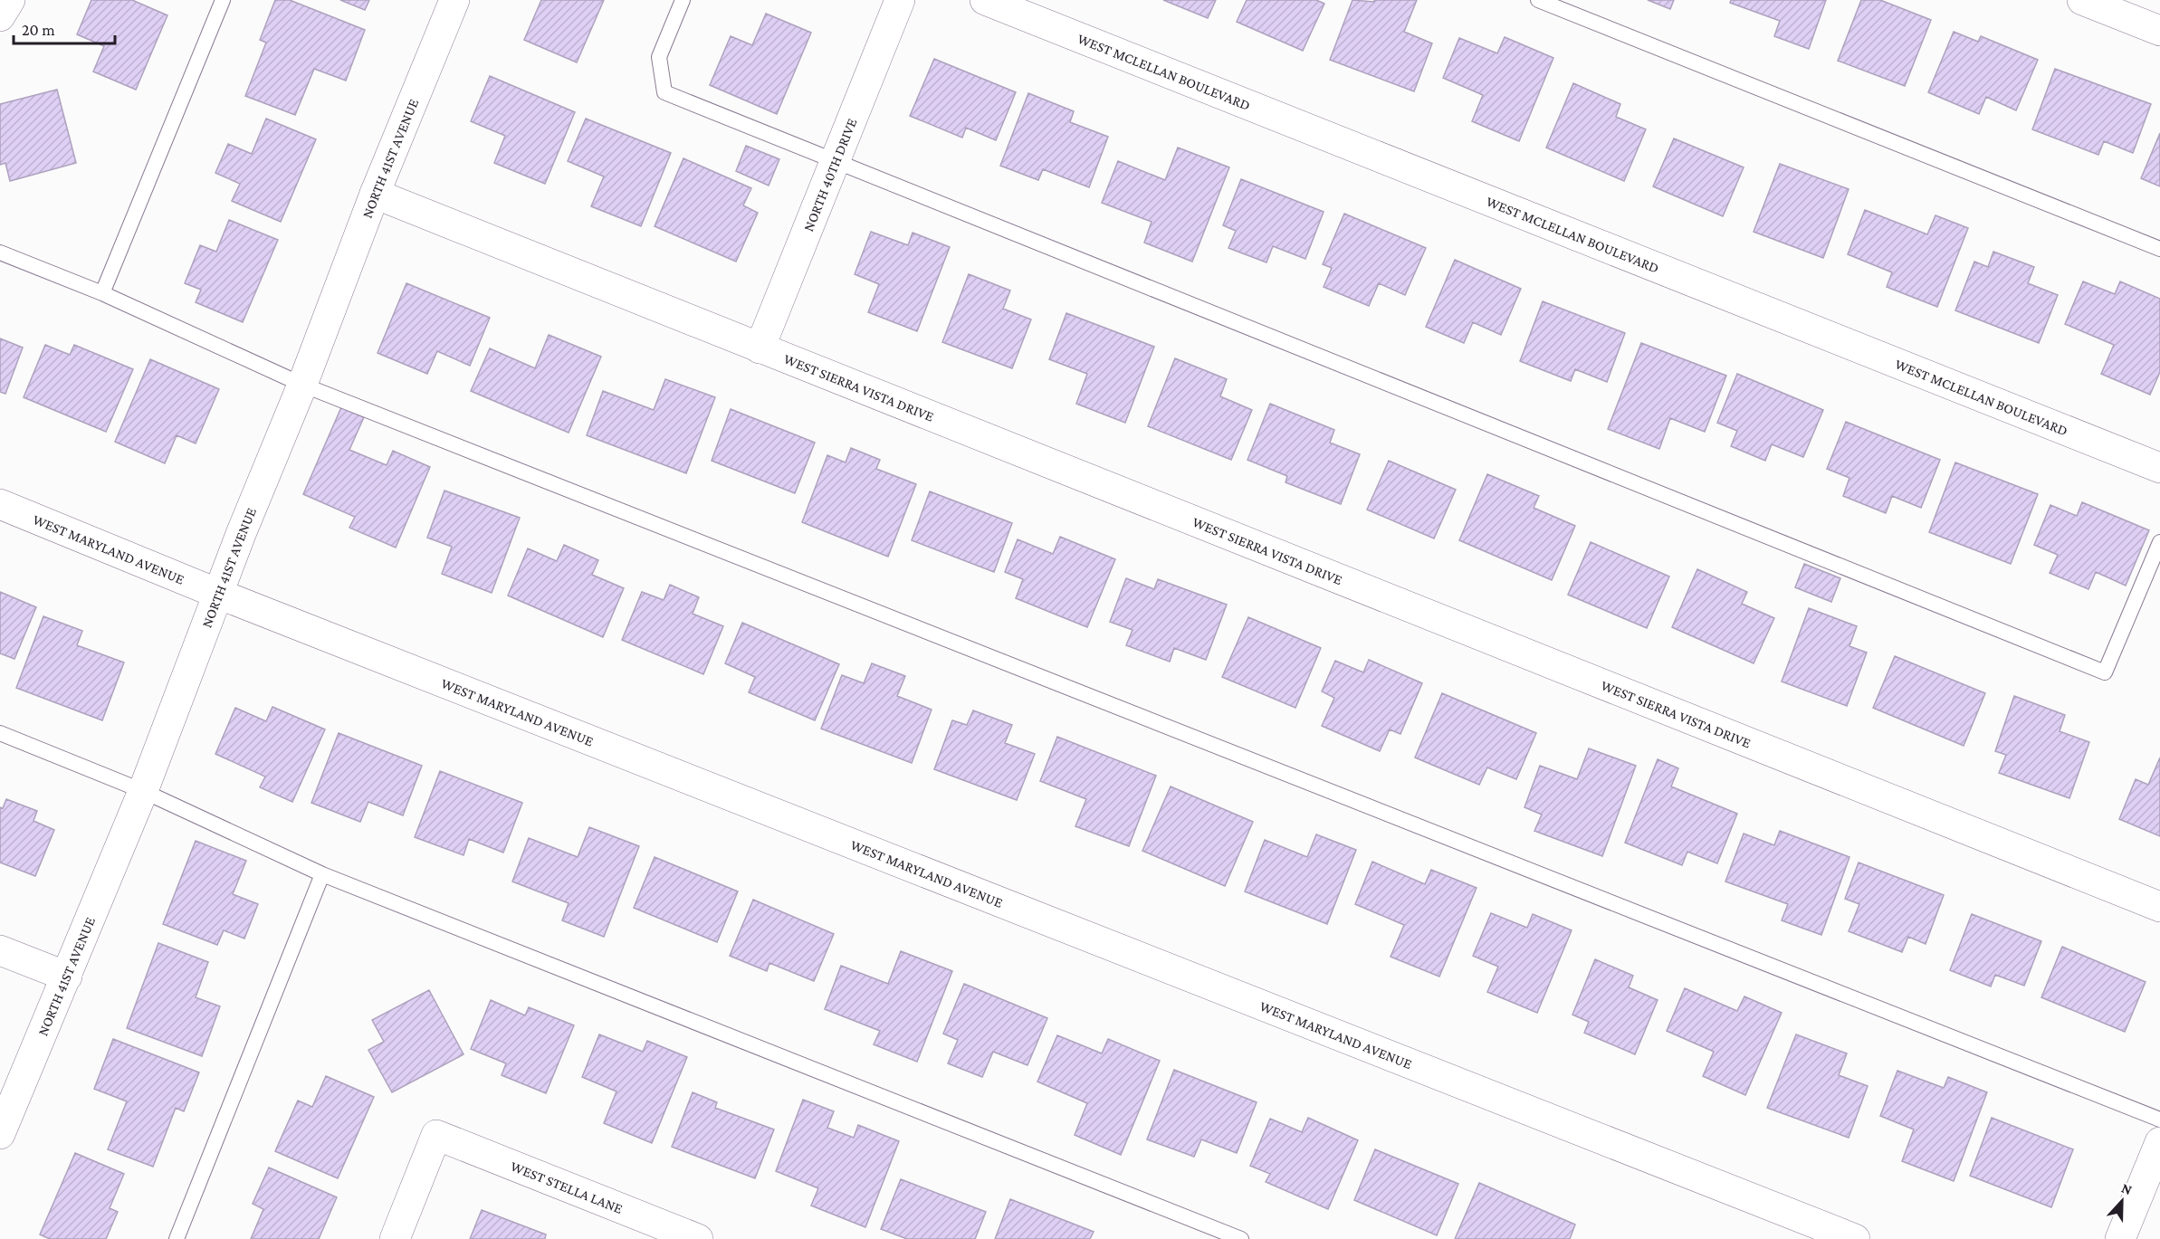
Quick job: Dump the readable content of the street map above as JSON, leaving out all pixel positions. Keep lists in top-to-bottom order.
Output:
{
  "streets": {
    "street": [
      "WEST MCLELLAN BOULEVARD",
      "NORTH 41ST AVENUE",
      "NORTH 40TH DRIVE",
      "WEST SIERRA VISTA DRIVE",
      "WEST MARYLAND AVENUE",
      "WEST STELLA LANE"
    ]
  },
  "crossings": [
    ["NORTH 41ST AVENUE", "WEST SIERRA VISTA DRIVE"],
    ["NORTH 41ST AVENUE", "WEST MARYLAND AVENUE"],
    ["NORTH 40TH DRIVE", "WEST SIERRA VISTA DRIVE"]
  ],
  "scale_bar": "20 m",
  "north": "top"
}
